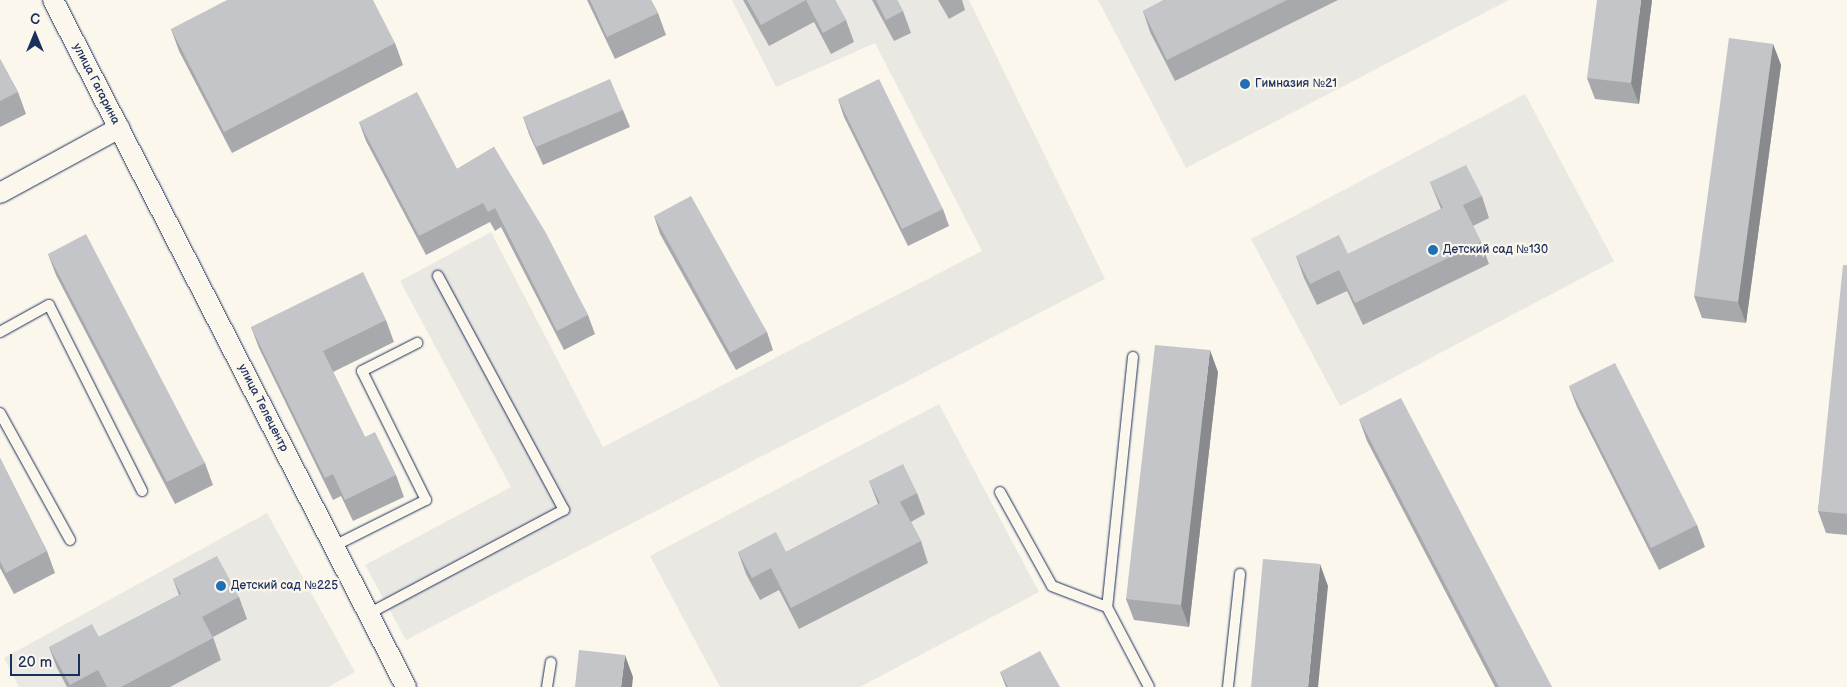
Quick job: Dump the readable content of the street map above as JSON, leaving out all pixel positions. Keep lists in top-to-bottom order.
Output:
{
  "streets": {
    "street": ["улица Гагарина", "улица Телецентр"]
  },
  "crossings": [
    ["улица Гагарина", "улица Телецентр"]
  ],
  "places": ["Гимназия №21", "Детский сад №130", "Детский сад №225"],
  "scale_bar": "20 m",
  "north": "top"
}
